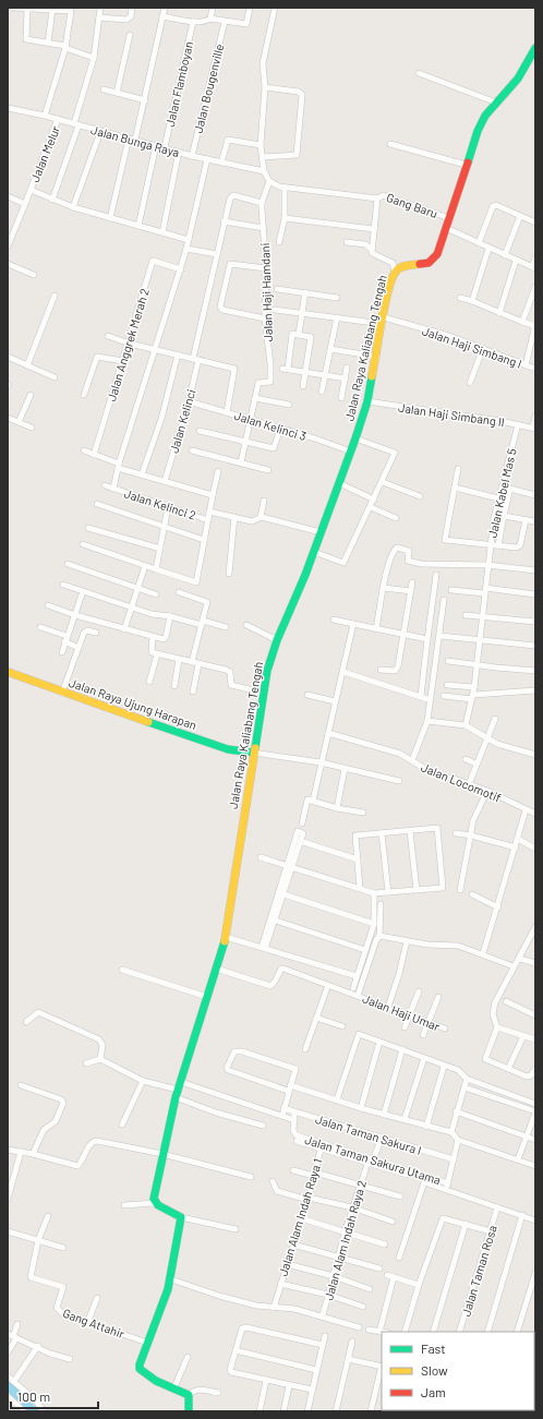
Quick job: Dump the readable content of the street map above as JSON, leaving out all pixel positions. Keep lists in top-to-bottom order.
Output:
{
  "streets": {
    "main road": ["Jalan Raya Kaliabang Tengah", "Jalan Raya Ujung Harapan"],
    "street": [
      "Jalan Flamboyan",
      "Jalan Bougenville",
      "Jalan Bunga Raya",
      "Jalan Melur",
      "Gang Baru",
      "Jalan Haji Hamdani",
      "Jalan Anggrek Merah 2",
      "Jalan Haji Simbang I",
      "Jalan Haji Simbang II",
      "Jalan Kelinci",
      "Jalan Kelinci 3",
      "Jalan Kabel Mas 5",
      "Jalan Kelinci 2",
      "Jalan Locomotif",
      "Jalan Haji Umar",
      "Jalan Taman Sakura I",
      "Jalan Taman Sakura Utama",
      "Jalan Alam Indah Raya 1",
      "Jalan Alam Indah Raya 2",
      "Jalan Taman Rosa",
      "Gang Attahir"
    ]
  },
  "crossings": [
    ["Jalan Flamboyan", "Jalan Bunga Raya"],
    ["Jalan Bougenville", "Jalan Bunga Raya"],
    ["Jalan Bunga Raya", "Jalan Melur"],
    ["Gang Baru", "Jalan Haji Hamdani"],
    ["Gang Baru", "Jalan Raya Kaliabang Tengah"],
    ["Jalan Haji Hamdani", "Jalan Kelinci"],
    ["Jalan Haji Hamdani", "Jalan Kelinci 3"],
    ["Jalan Haji Simbang I", "Jalan Raya Kaliabang Tengah"],
    ["Jalan Raya Kaliabang Tengah", "Jalan Haji Simbang II"],
    ["Jalan Raya Kaliabang Tengah", "Jalan Kelinci 3"],
    ["Jalan Raya Kaliabang Tengah", "Jalan Kelinci 2"],
    ["Jalan Raya Kaliabang Tengah", "Jalan Raya Ujung Harapan"],
    ["Jalan Haji Simbang II", "Jalan Kabel Mas 5"],
    ["Jalan Kelinci", "Jalan Kelinci 3"],
    ["Jalan Taman Sakura I", "Jalan Taman Sakura Utama"],
    ["Jalan Alam Indah Raya 1", "Jalan Alam Indah Raya 2"]
  ],
  "legend": ["Fast", "Slow", "Jam"],
  "scale_bar": "100 m"
}
